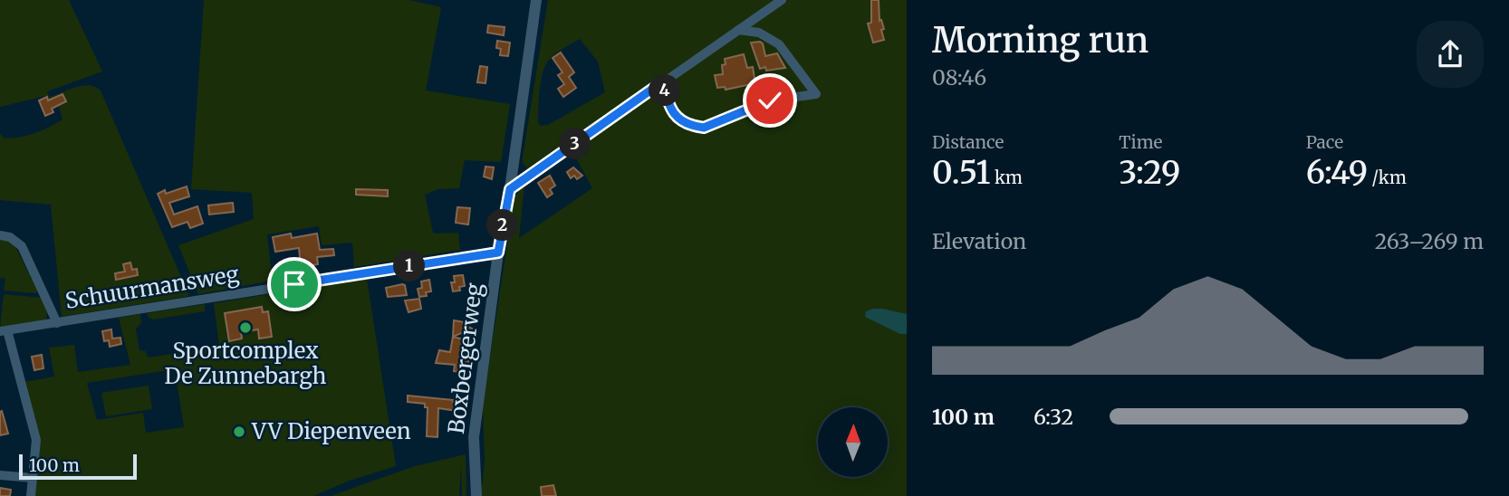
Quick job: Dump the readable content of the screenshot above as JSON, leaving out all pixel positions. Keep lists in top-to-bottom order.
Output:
{
  "streets": {
    "street": ["Schuurmansweg", "Boxbergerweg"]
  },
  "crossings": [
    ["Schuurmansweg", "Boxbergerweg"]
  ],
  "places": ["Sportcomplex De Zunnebargh", "VV Diepenveen"],
  "scale_bar": "100 m",
  "north": "top",
  "page": {
    "heading": ["Morning run", "08:46"],
    "pins": [
      "4",
      "3",
      "2",
      "1"
    ],
    "stats": [
      ["Distance", "0.51 km"],
      ["Time", "3:29"],
      ["Pace", "6:49 /km"]
    ],
    "chart": ["Elevation", "263–269 m"],
    "list": [
      {
        "name": "100 m",
        "note": "6:32"
      }
    ],
    "scale": "100 m"
  }
}
